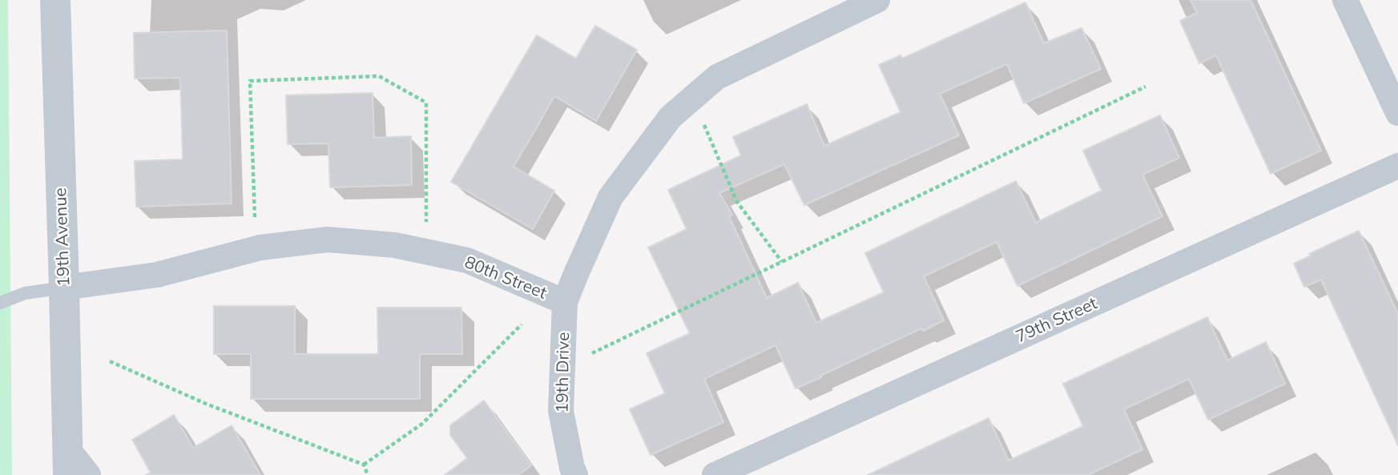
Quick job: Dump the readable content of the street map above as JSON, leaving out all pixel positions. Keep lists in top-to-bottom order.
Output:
{
  "streets": {
    "street": [
      "19th Avenue",
      "80th Street",
      "79th Street",
      "19th Drive"
    ]
  },
  "crossings": [
    ["19th Avenue", "80th Street"],
    ["80th Street", "19th Drive"]
  ]
}
